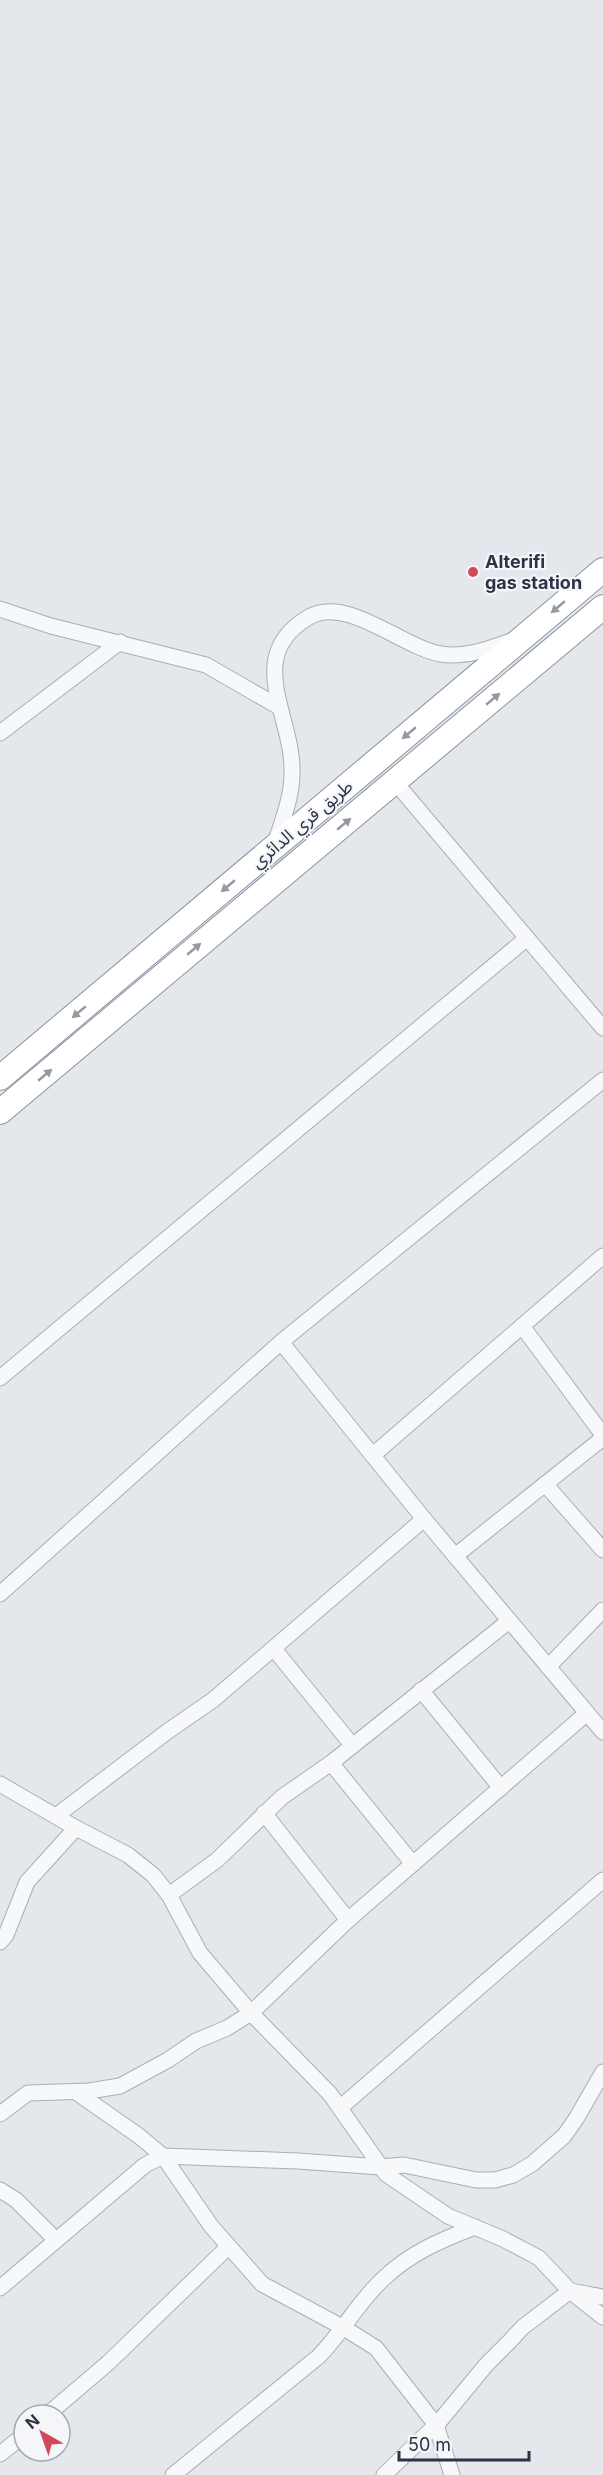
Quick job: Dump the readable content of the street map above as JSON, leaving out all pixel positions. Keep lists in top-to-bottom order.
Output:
{
  "streets": {
    "highway": ["طريق قري الدائري"]
  },
  "places": ["Alterifi gas station"],
  "scale_bar": "50 m",
  "north": "top left"
}
